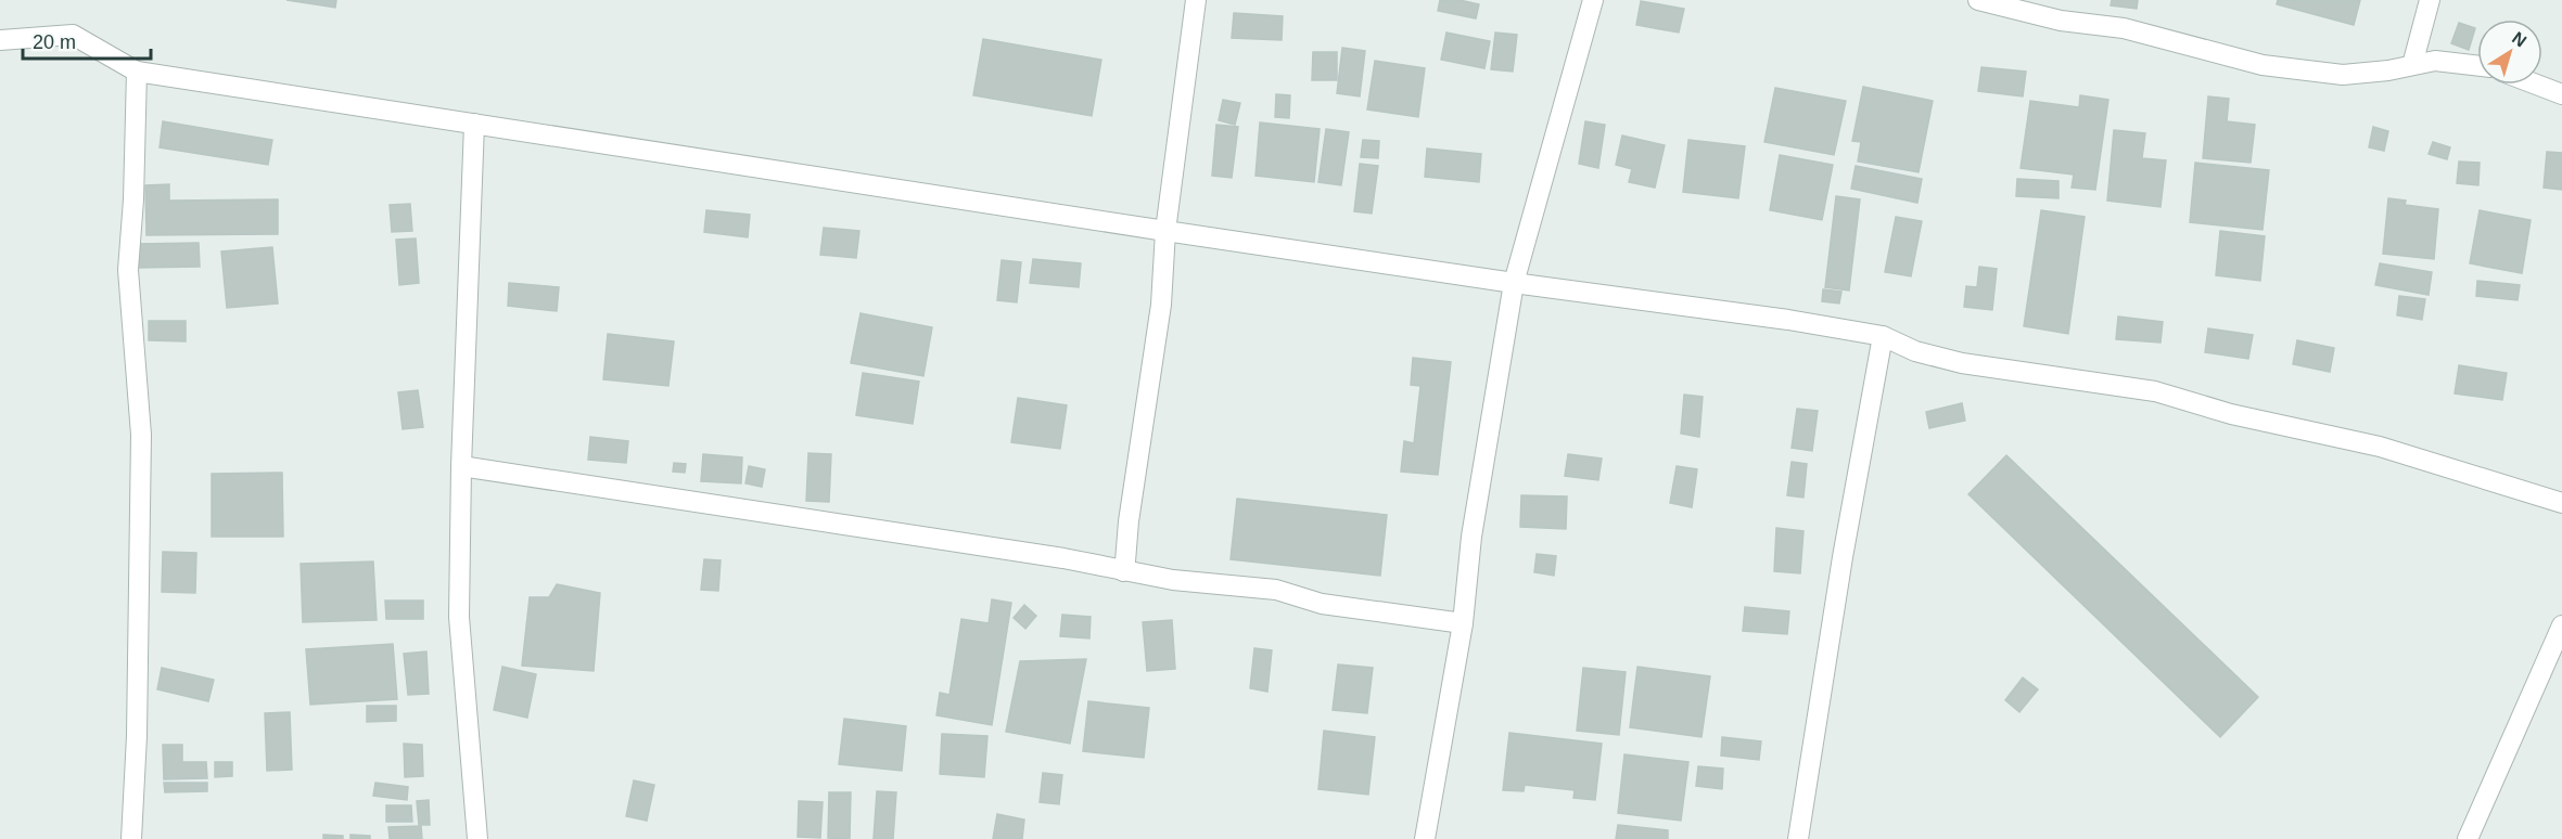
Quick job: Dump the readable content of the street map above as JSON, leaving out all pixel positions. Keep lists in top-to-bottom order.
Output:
{
  "scale_bar": "20 m",
  "north": "top right"
}
